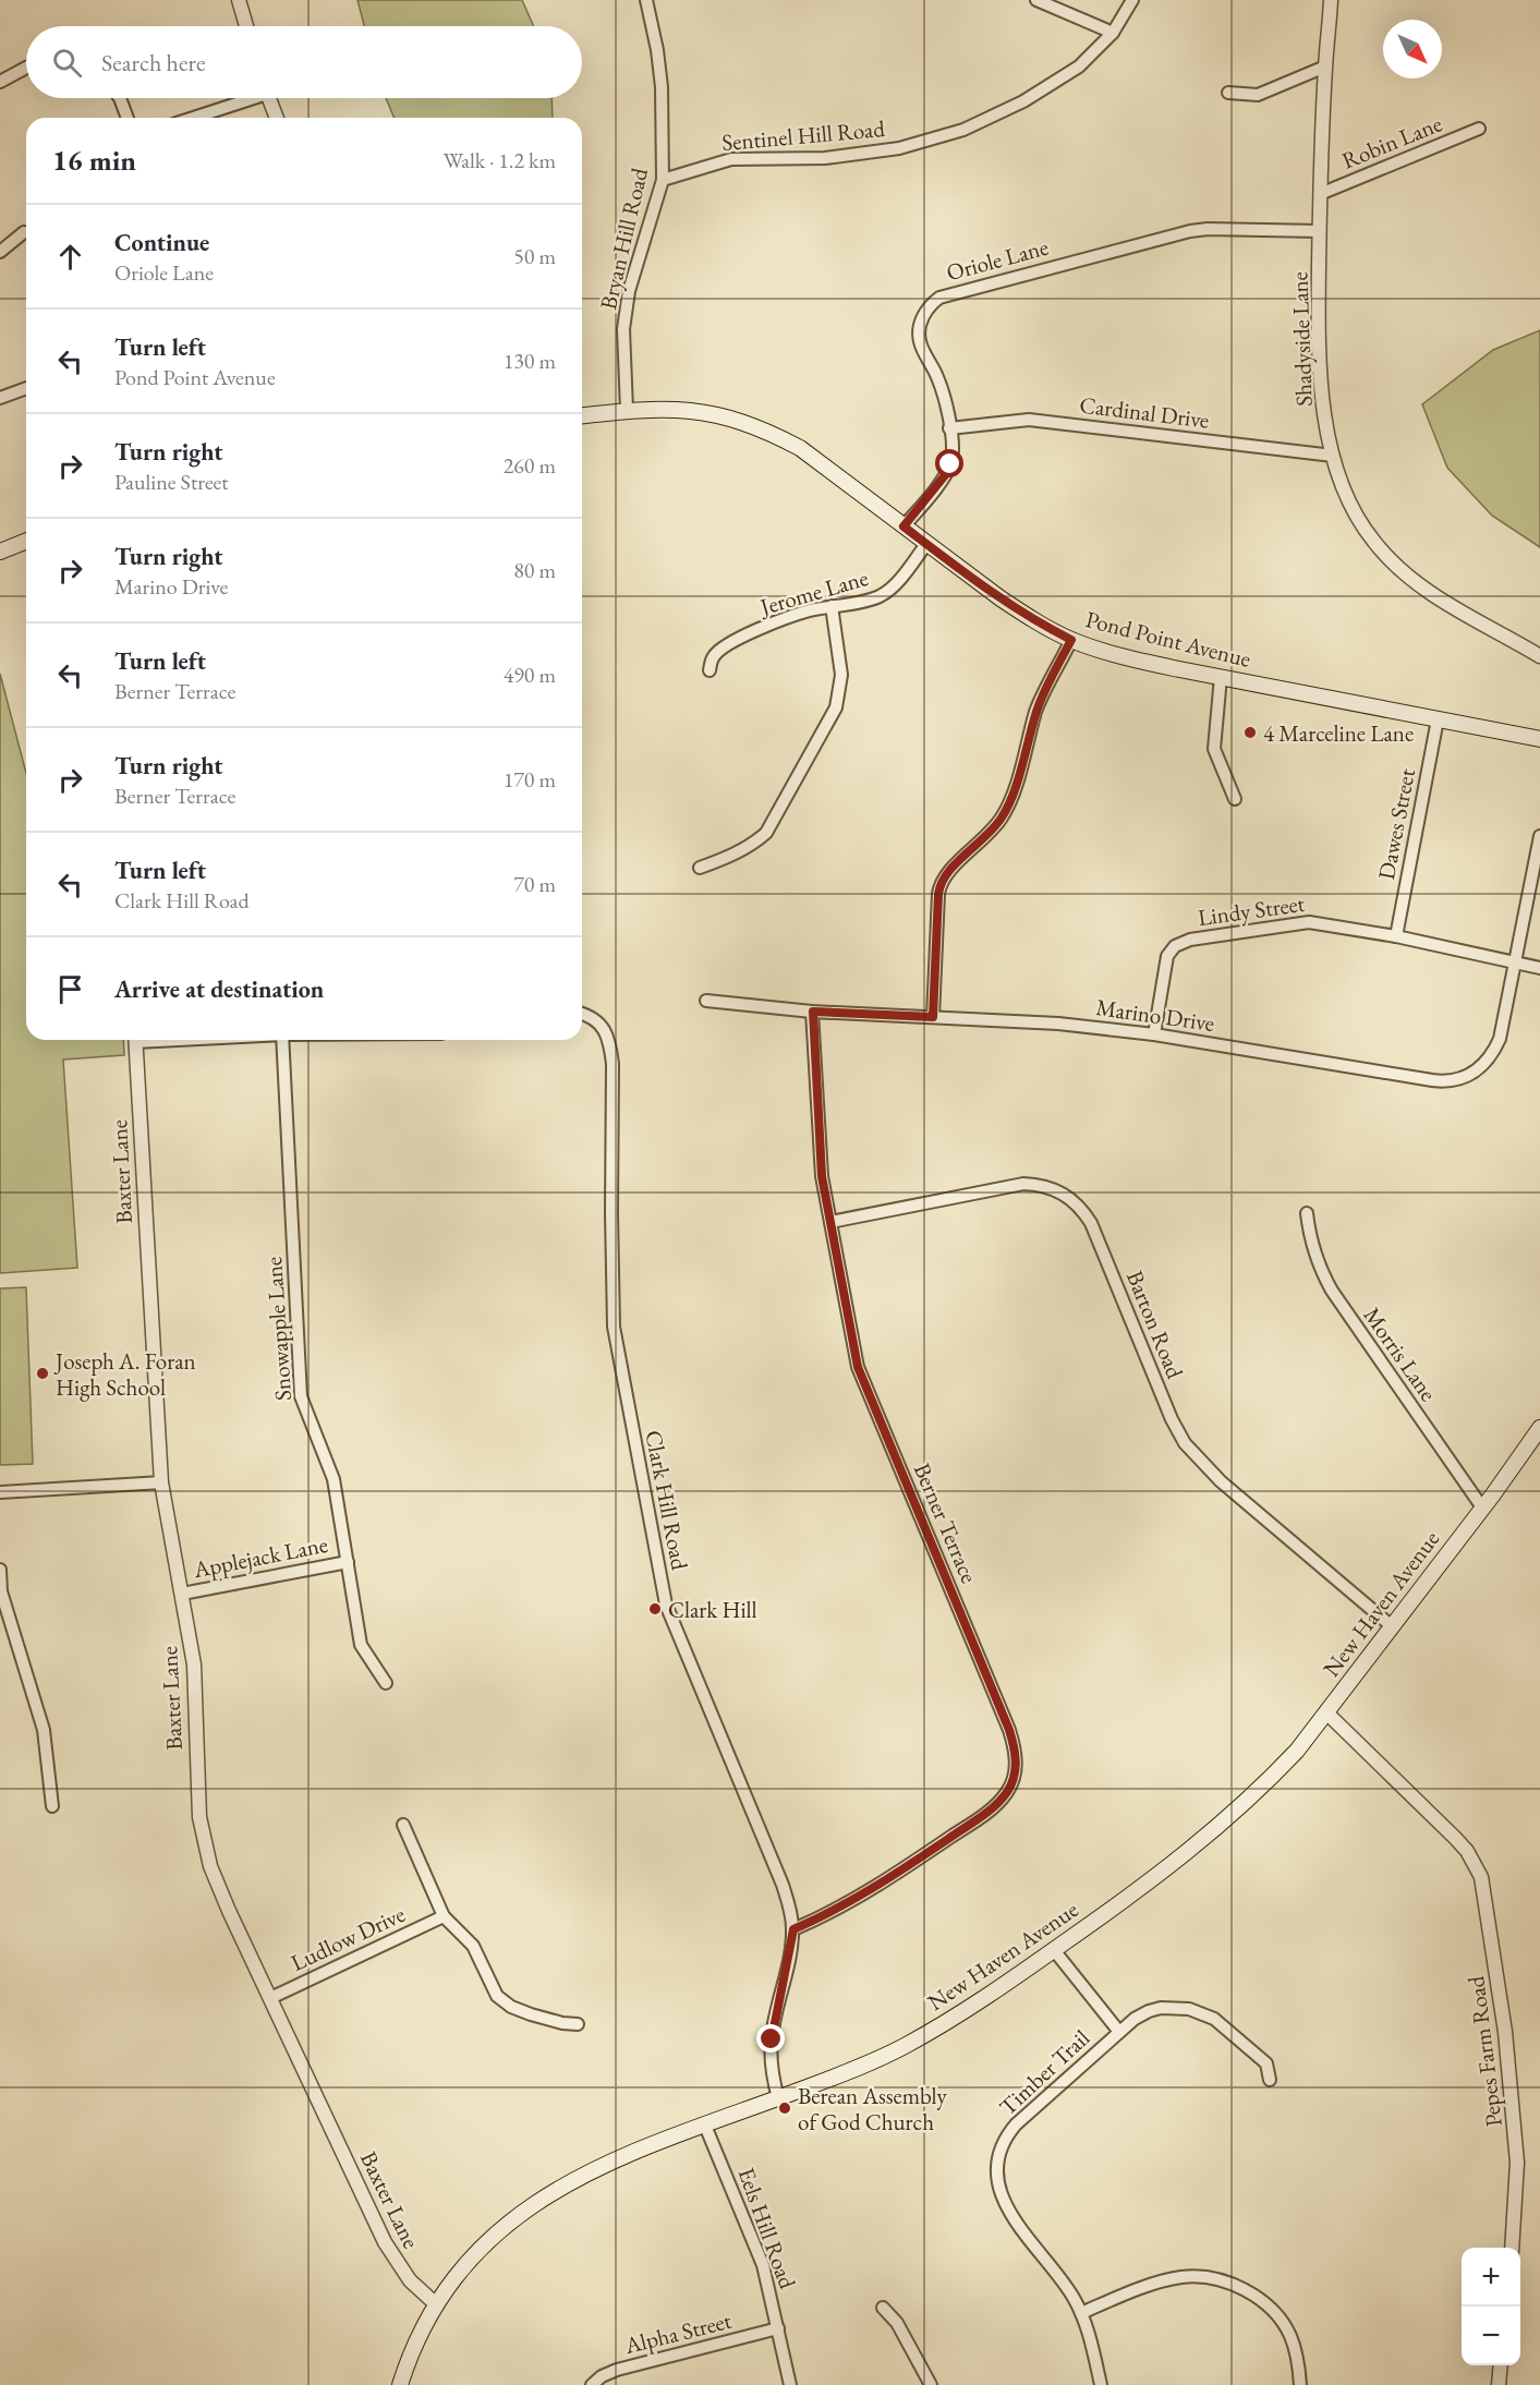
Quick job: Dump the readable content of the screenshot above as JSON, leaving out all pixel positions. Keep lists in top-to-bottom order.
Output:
{
  "streets": {
    "main road": ["Pond Point Avenue", "New Haven Avenue"],
    "street": [
      "Sentinel Hill Road",
      "Robin Lane",
      "Bryan Hill Road",
      "Oriole Lane",
      "Shadyside Lane",
      "Cardinal Drive",
      "Jerome Lane",
      "Dawes Street",
      "Lindy Street",
      "Marino Drive",
      "Baxter Lane",
      "Barton Road",
      "Snowapple Lane",
      "Morris Lane",
      "Clark Hill Road",
      "Berner Terrace",
      "Applejack Lane",
      "Ludlow Drive",
      "Pepes Farm Road",
      "Timber Trail",
      "Eels Hill Road",
      "Alpha Street"
    ]
  },
  "crossings": [
    ["Sentinel Hill Road", "Bryan Hill Road"],
    ["Robin Lane", "Shadyside Lane"],
    ["Bryan Hill Road", "Pond Point Avenue"],
    ["Oriole Lane", "Shadyside Lane"],
    ["Oriole Lane", "Cardinal Drive"],
    ["Oriole Lane", "Pond Point Avenue"],
    ["Shadyside Lane", "Cardinal Drive"],
    ["Jerome Lane", "Pond Point Avenue"],
    ["Pond Point Avenue", "Dawes Street"],
    ["Dawes Street", "Lindy Street"],
    ["Lindy Street", "Marino Drive"],
    ["Marino Drive", "Berner Terrace"],
    ["Baxter Lane", "Applejack Lane"],
    ["Baxter Lane", "New Haven Avenue"],
    ["Baxter Lane", "Ludlow Drive"],
    ["Barton Road", "Berner Terrace"],
    ["Barton Road", "New Haven Avenue"],
    ["Snowapple Lane", "Applejack Lane"],
    ["Morris Lane", "New Haven Avenue"],
    ["Clark Hill Road", "Berner Terrace"],
    ["Clark Hill Road", "New Haven Avenue"],
    ["New Haven Avenue", "Pepes Farm Road"],
    ["New Haven Avenue", "Eels Hill Road"],
    ["Eels Hill Road", "Alpha Street"]
  ],
  "places": [
    "4 Marceline Lane",
    "Joseph A. Foran High School",
    "Clark Hill",
    "Berean Assembly of God Church"
  ],
  "north": "bottom right",
  "page": {
    "search": "Search here",
    "heading": ["16 min", "Walk · 1.2 km"],
    "list": [
      ["Continue", "Oriole Lane", "50 m"],
      ["Turn left", "Pond Point Avenue", "130 m"],
      ["Turn right", "Pauline Street", "260 m"],
      ["Turn right", "Marino Drive", "80 m"],
      ["Turn left", "Berner Terrace", "490 m"],
      ["Turn right", "Berner Terrace", "170 m"],
      ["Turn left", "Clark Hill Road", "70 m"],
      "Arrive at destination"
    ],
    "map_buttons": ["+", "−"]
  }
}
